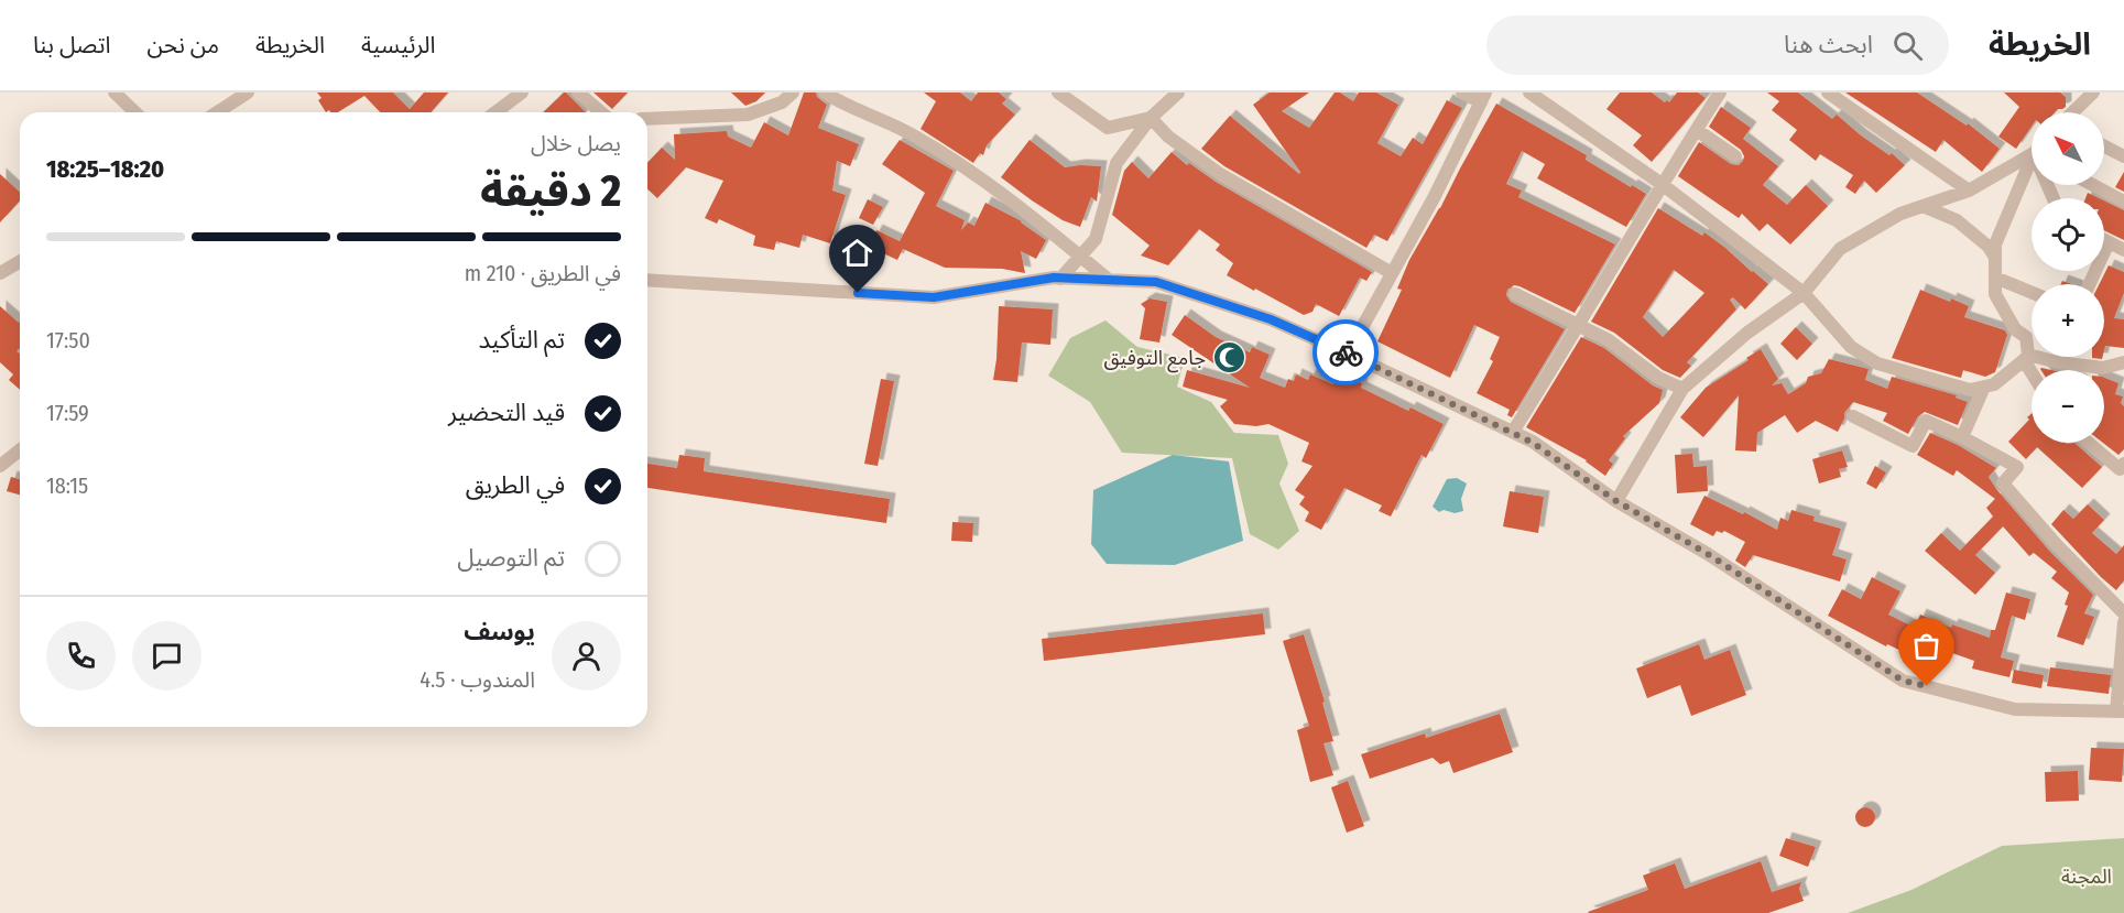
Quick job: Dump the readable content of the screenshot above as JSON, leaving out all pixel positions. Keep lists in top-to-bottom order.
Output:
{
  "parks": ["المجنة"],
  "places": {
    "mosque": ["جامع التوفيق"]
  },
  "north": "top left",
  "page": {
    "header": "الخريطة",
    "search": "ابحث هنا",
    "nav": [
      "الرئيسية",
      "الخريطة",
      "من نحن",
      "اتصل بنا"
    ],
    "map_buttons": ["+", "−"],
    "heading": ["2 دقيقة", "يصل خلال", "18:20–18:25"],
    "panel": ["يوسف", "المندوب · 4.5"],
    "bar": "في الطريق · 210 m",
    "list": [
      ["تم التأكيد", "17:50"],
      ["قيد التحضير", "17:59"],
      ["في الطريق", "18:15"],
      "تم التوصيل"
    ]
  }
}
